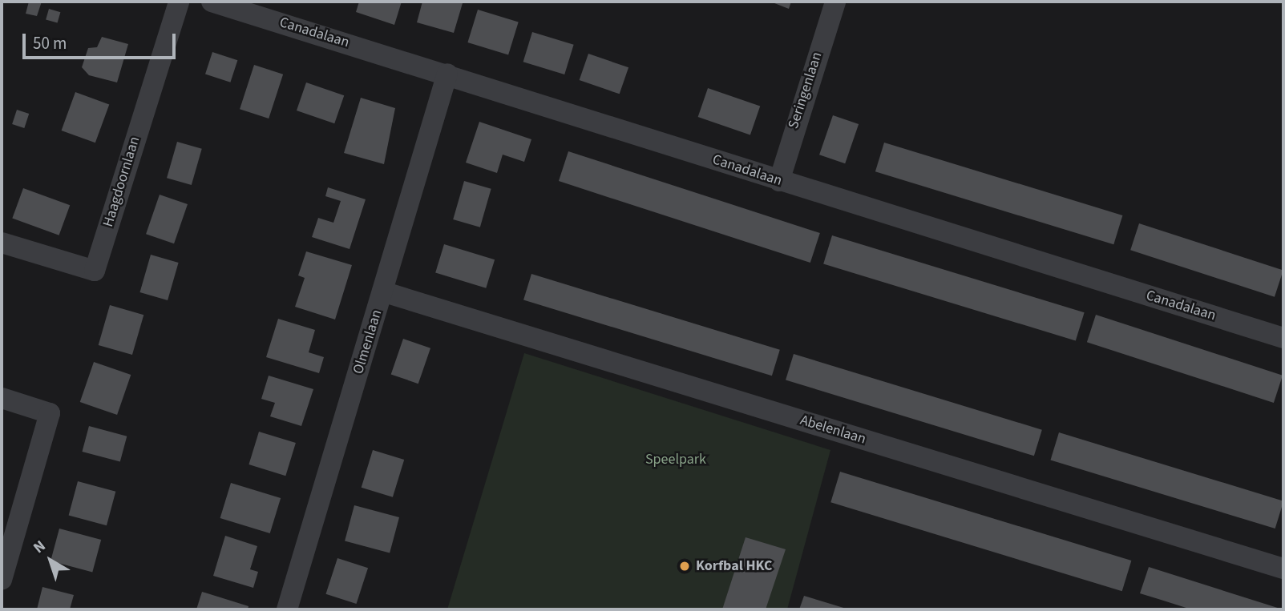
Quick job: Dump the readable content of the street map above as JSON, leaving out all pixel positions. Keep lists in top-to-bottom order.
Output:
{
  "streets": {
    "street": [
      "Canadalaan",
      "Seringenlaan",
      "Haagdoornlaan",
      "Olmenlaan",
      "Abelenlaan"
    ]
  },
  "crossings": [
    ["Canadalaan", "Seringenlaan"],
    ["Canadalaan", "Olmenlaan"],
    ["Olmenlaan", "Abelenlaan"]
  ],
  "parks": ["Speelpark"],
  "places": ["Korfbal HKC"],
  "scale_bar": "50 m",
  "north": "top left"
}
